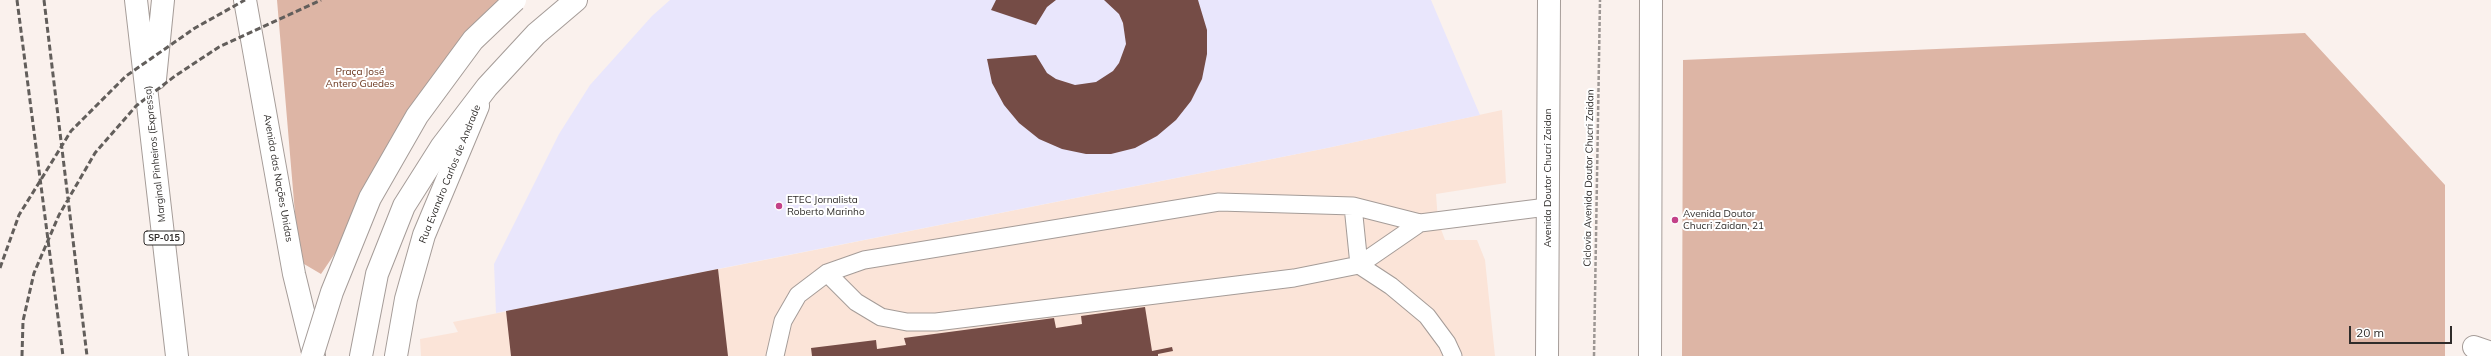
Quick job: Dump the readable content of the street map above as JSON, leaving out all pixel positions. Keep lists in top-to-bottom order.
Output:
{
  "streets": {
    "main road": [
      "Marginal Pinheiros (Expressa)",
      "Rua Evandro Carlos de Andrade",
      "Avenida das Nações Unidas",
      "Avenida Doutor Chucri Zaidan",
      "SP-015"
    ],
    "path": ["Ciclovia Avenida Doutor Chucri Zaidan"]
  },
  "parks": ["Praça José Antero Guedes"],
  "places": ["ETEC Jornalista Roberto Marinho", "Avenida Doutor Chucri Zaidan, 21"],
  "scale_bar": "20 m"
}
